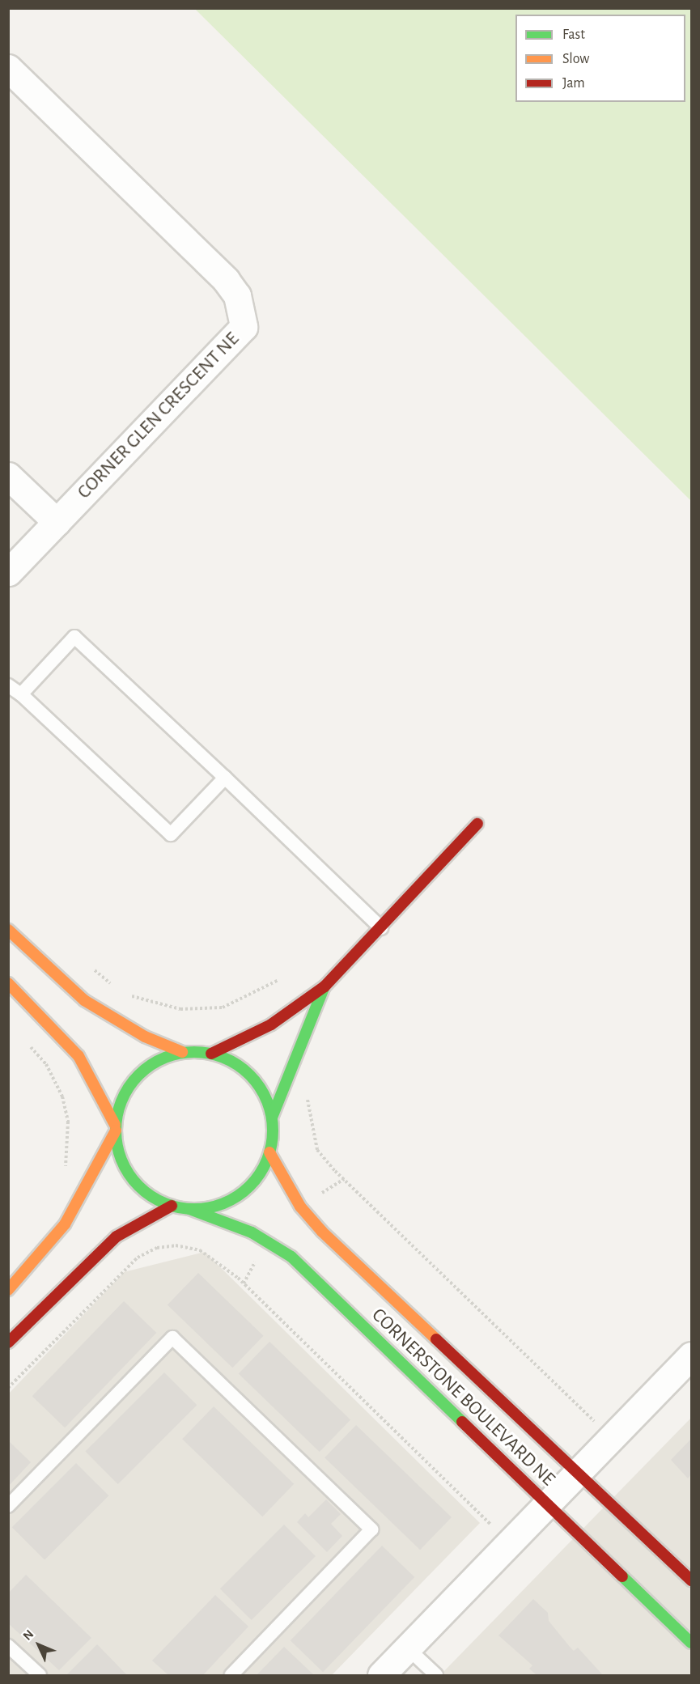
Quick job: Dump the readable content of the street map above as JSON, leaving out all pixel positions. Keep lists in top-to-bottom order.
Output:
{
  "streets": {
    "street": ["CORNER GLEN CRESCENT NE", "CORNERSTONE BOULEVARD NE"]
  },
  "legend": ["Fast", "Slow", "Jam"],
  "north": "top left"
}
